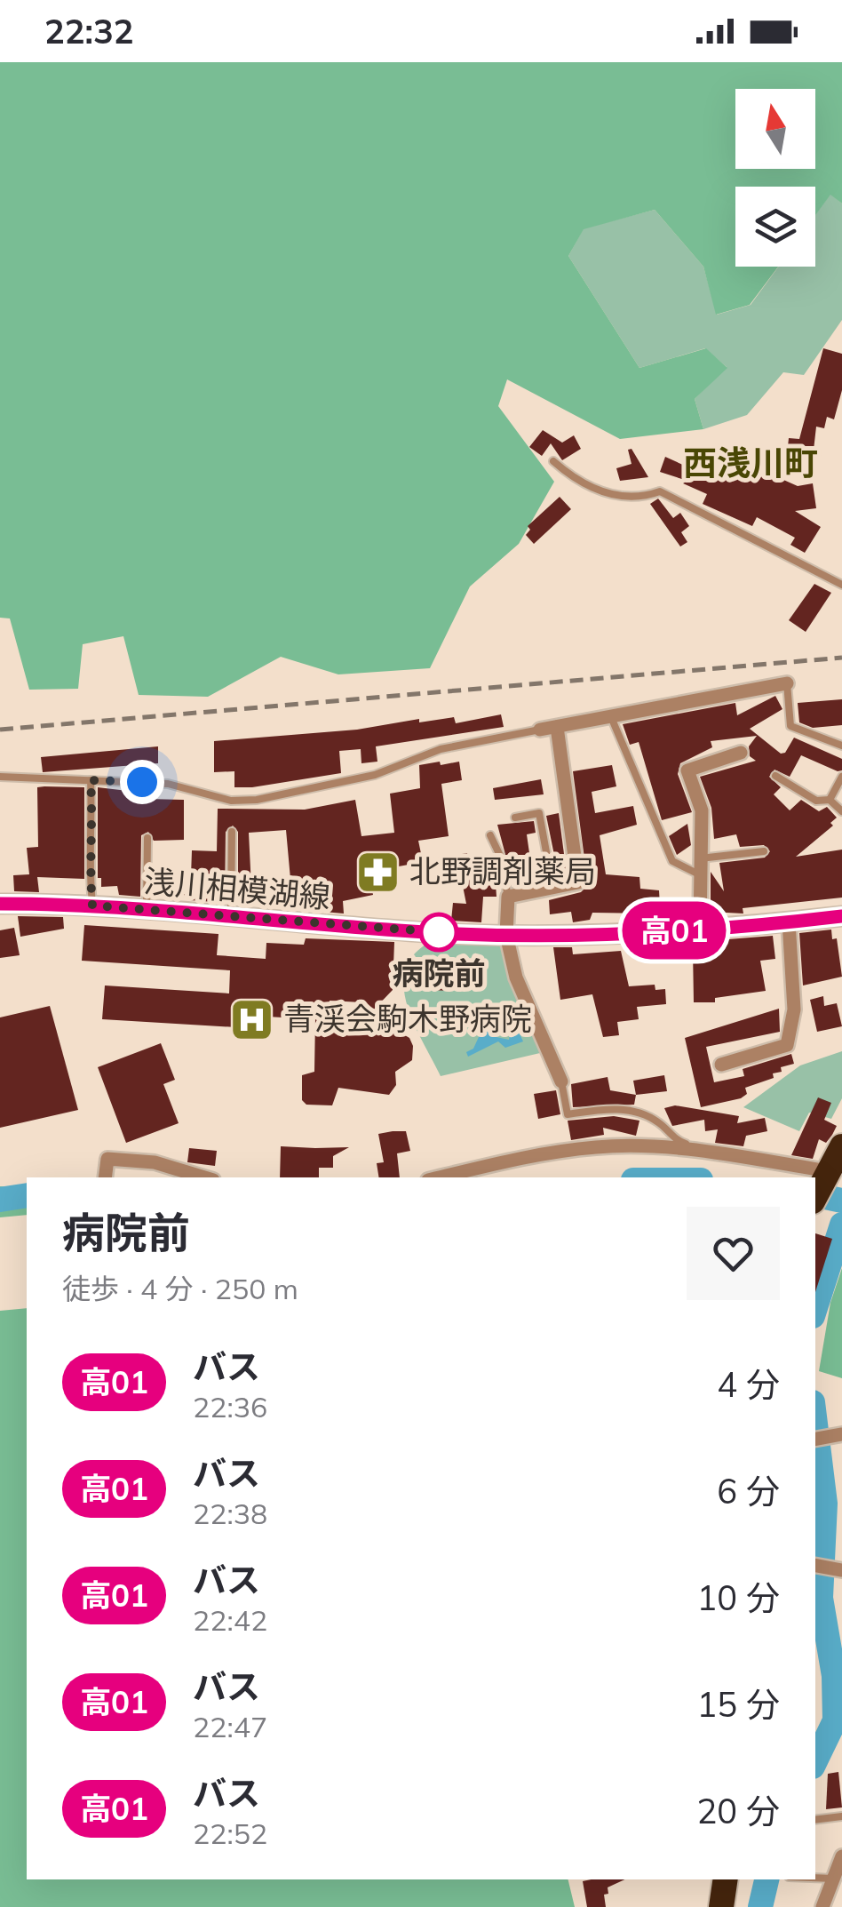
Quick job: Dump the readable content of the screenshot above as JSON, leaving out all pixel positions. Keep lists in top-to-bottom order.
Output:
{
  "streets": {
    "main road": ["浅川相模湖線"]
  },
  "districts": ["西浅川町"],
  "places": {
    "pharmacy": ["北野調剤薬局"],
    "other": ["病院前"],
    "hospital": ["青渓会駒木野病院"]
  },
  "lines": ["bus line 高01"],
  "north": "top",
  "page": {
    "status": "22:32",
    "on_map": "高01",
    "heading": ["病院前", "徒歩 · 4 分 · 250 m"],
    "list": [
      {
        "mark": "高01",
        "name": "バス",
        "note": "22:36",
        "value": "4 分"
      },
      {
        "mark": "高01",
        "name": "バス",
        "note": "22:38",
        "value": "6 分"
      },
      {
        "mark": "高01",
        "name": "バス",
        "note": "22:42",
        "value": "10 分"
      },
      {
        "mark": "高01",
        "name": "バス",
        "note": "22:47",
        "value": "15 分"
      },
      {
        "mark": "高01",
        "name": "バス",
        "note": "22:52",
        "value": "20 分"
      }
    ]
  }
}
